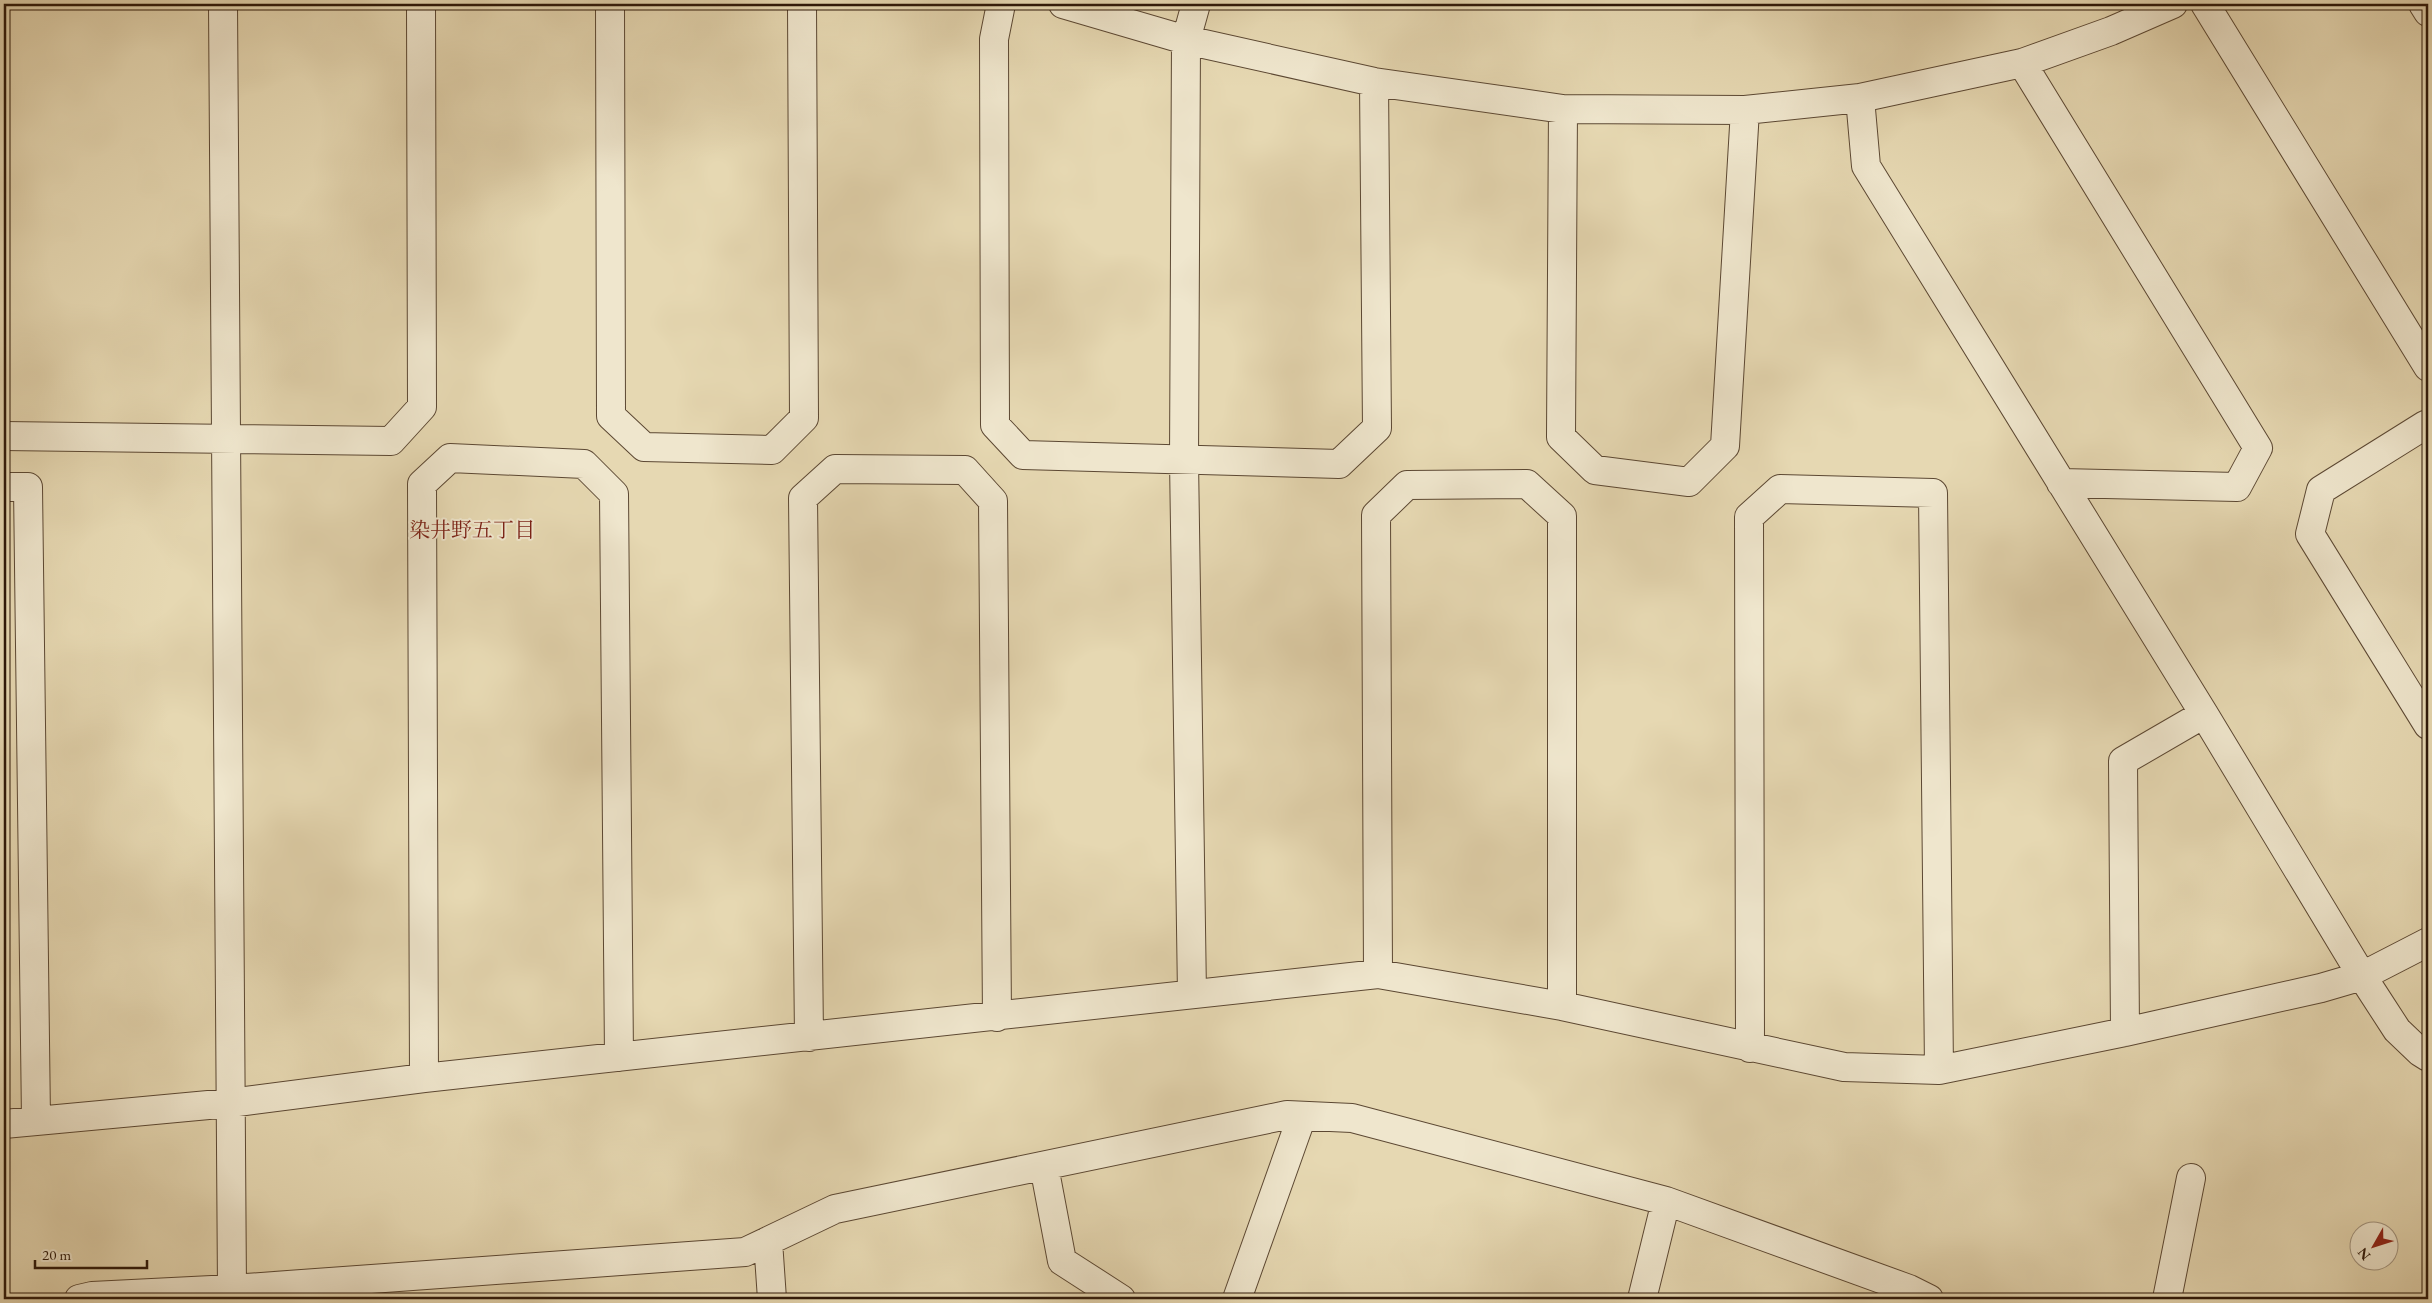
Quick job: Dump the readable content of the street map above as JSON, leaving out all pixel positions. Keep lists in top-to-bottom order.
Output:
{
  "districts": ["染井野五丁目"],
  "scale_bar": "20 m",
  "north": "bottom left"
}
